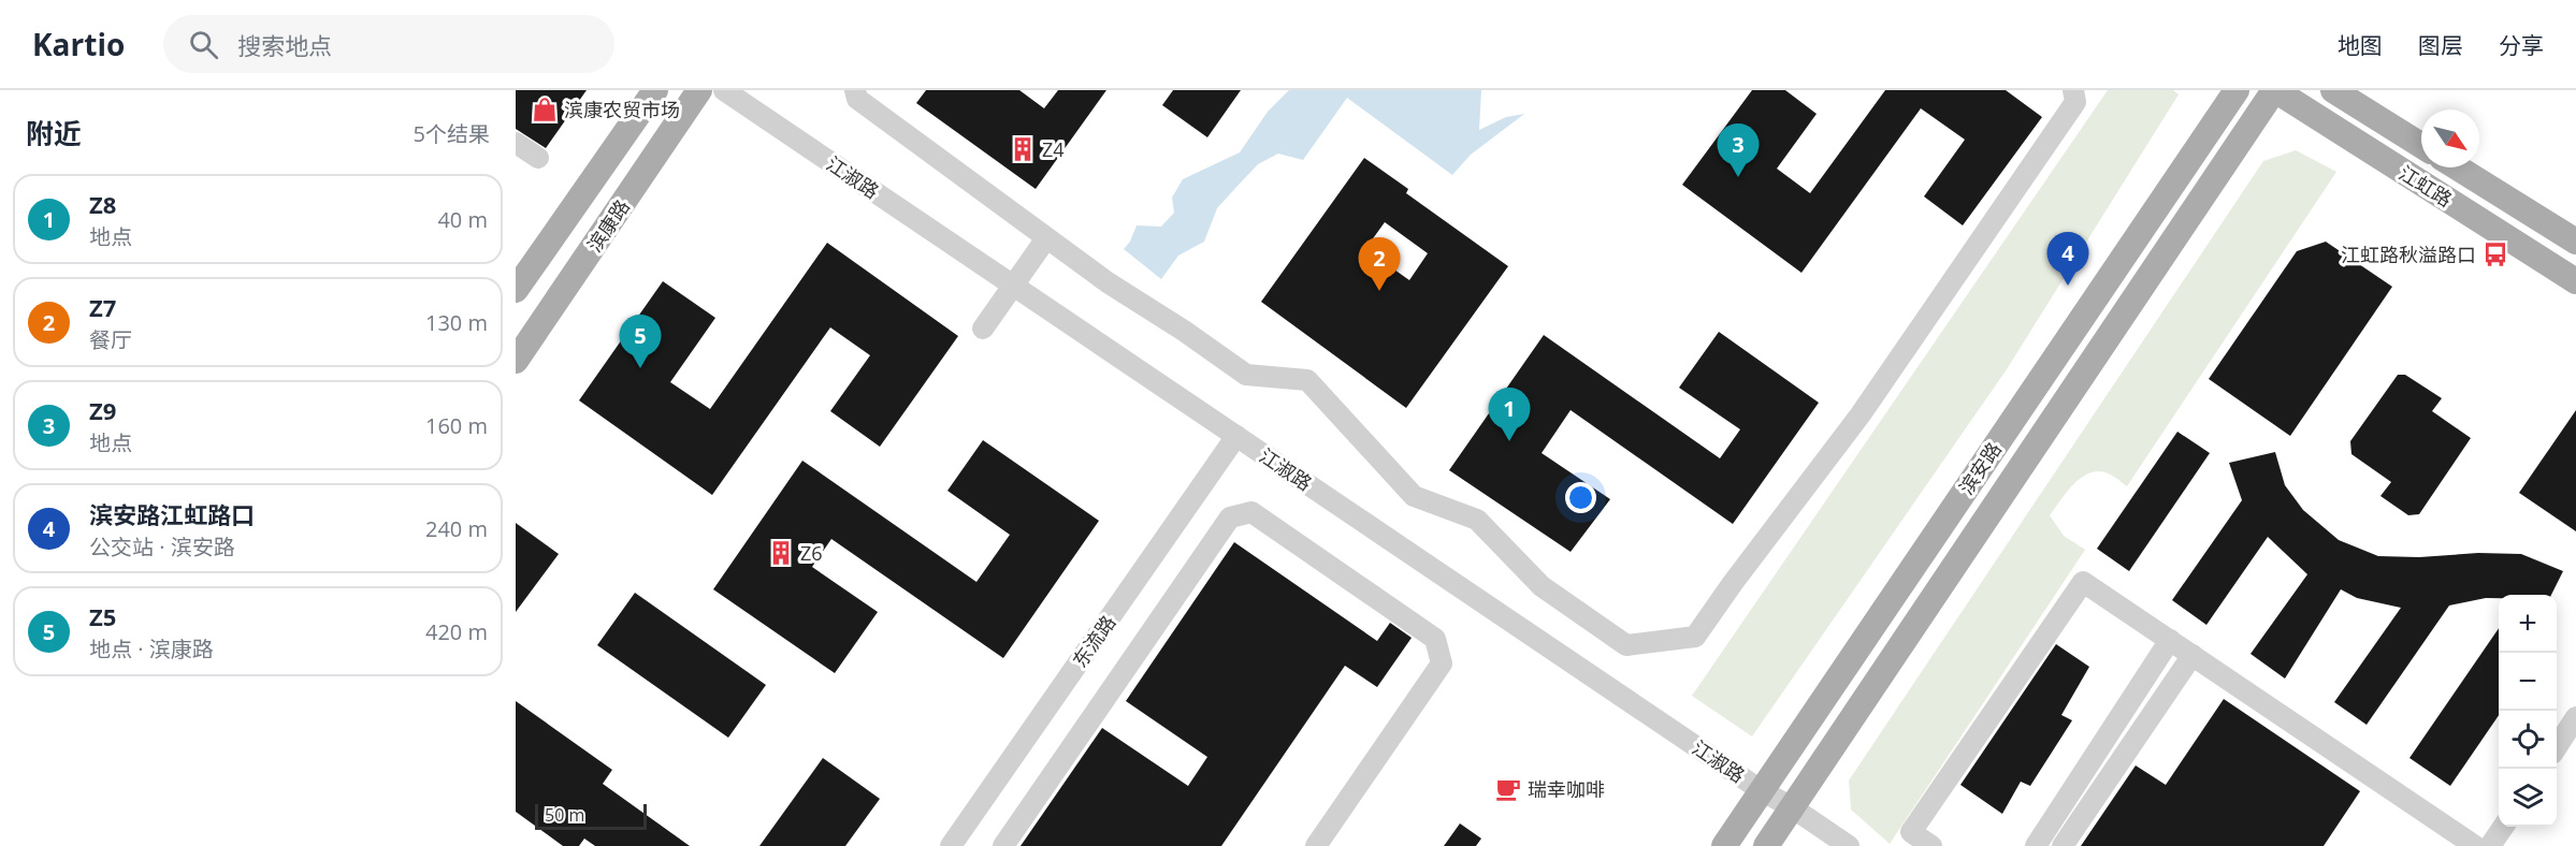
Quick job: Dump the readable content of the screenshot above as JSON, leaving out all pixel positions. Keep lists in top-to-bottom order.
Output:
{
  "streets": {
    "main road": ["江虹路", "滨康路", "滨安路"],
    "street": ["江淑路", "东流路"]
  },
  "crossings": [
    ["江淑路", "滨安路"],
    ["江淑路", "东流路"],
    ["江虹路", "滨安路"]
  ],
  "places": {
    "shop": ["滨康农贸市场"],
    "building": ["Z4", "Z6"],
    "bus stop": ["江虹路秋溢路口"],
    "cafe": ["瑞幸咖啡"]
  },
  "scale_bar": "50 m",
  "north": "bottom right",
  "page": {
    "header": "Kartio",
    "search": "搜索地点",
    "nav": ["地图", "图层", "分享"],
    "heading": ["附近", "5个结果"],
    "pins": [
      "3",
      "4",
      "2",
      "5",
      "1"
    ],
    "list": [
      {
        "mark": "1",
        "name": "Z8",
        "note": "地点",
        "value": "40 m"
      },
      {
        "mark": "2",
        "name": "Z7",
        "note": "餐厅",
        "value": "130 m"
      },
      {
        "mark": "3",
        "name": "Z9",
        "note": "地点",
        "value": "160 m"
      },
      {
        "mark": "4",
        "name": "滨安路江虹路口",
        "note": "公交站 · 滨安路",
        "value": "240 m"
      },
      {
        "mark": "5",
        "name": "Z5",
        "note": "地点 · 滨康路",
        "value": "420 m"
      }
    ],
    "map_buttons": ["+", "−"],
    "scale": "50 m"
  }
}
